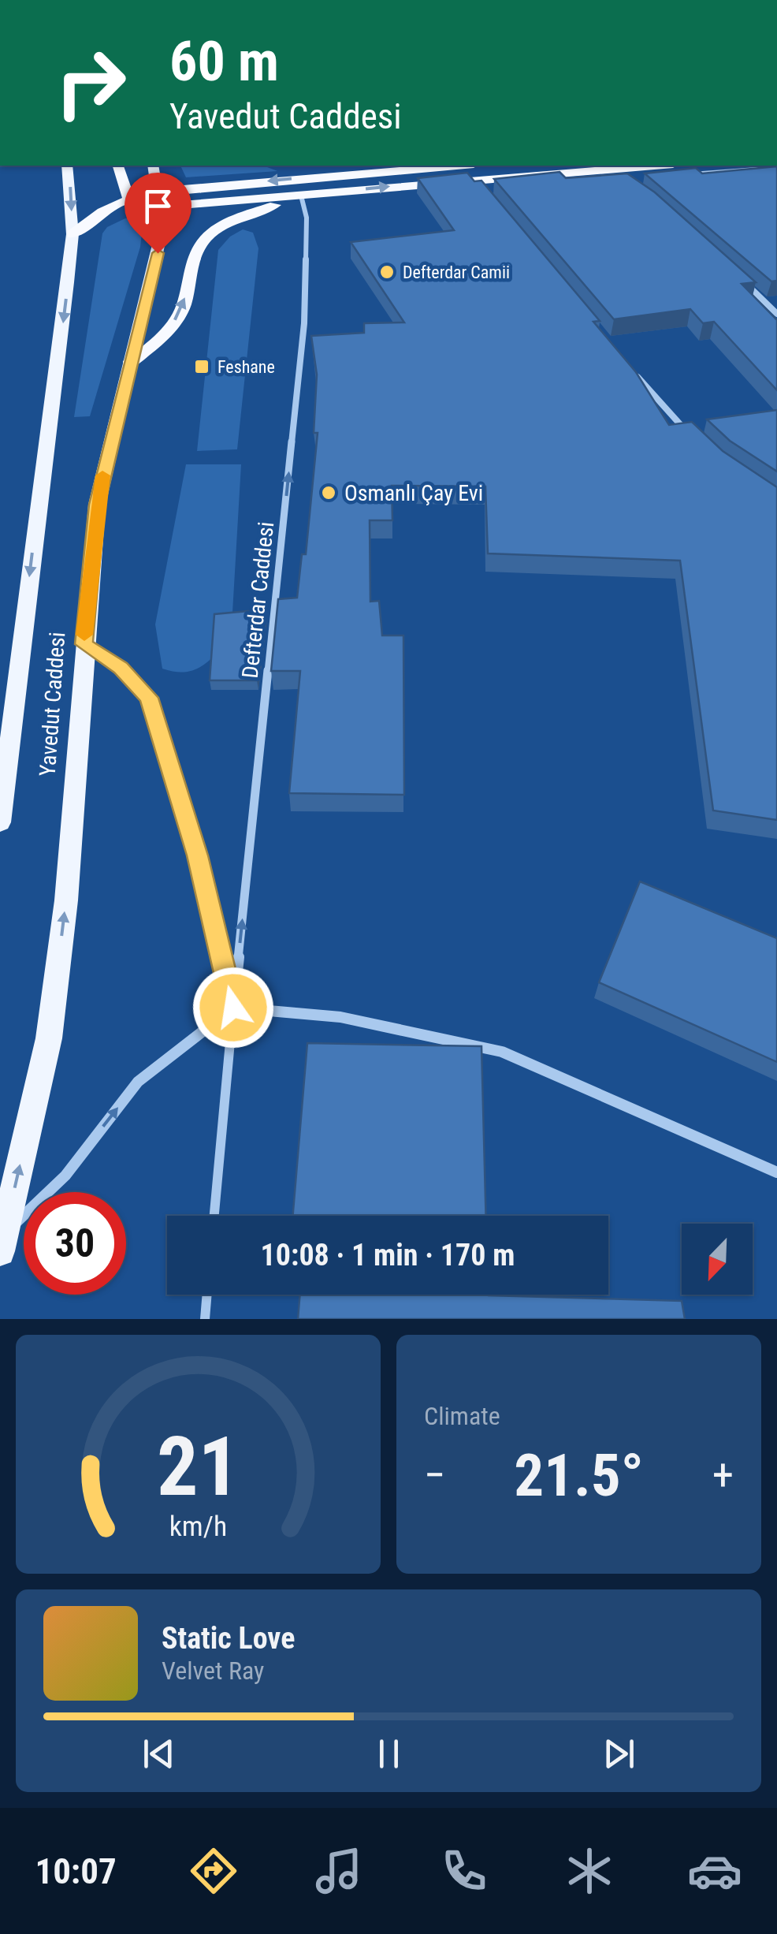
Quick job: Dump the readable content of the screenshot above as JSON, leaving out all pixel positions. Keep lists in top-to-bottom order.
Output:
{
  "streets": {
    "main road": ["Yavedut Caddesi"],
    "street": ["Defterdar Caddesi"]
  },
  "one_way": ["Defterdar Caddesi"],
  "places": {
    "other": ["Defterdar Camii", "Osmanlı Çay Evi"],
    "transit": ["Feshane"]
  },
  "north": "bottom left",
  "page": {
    "turn": ["60 m", "Yavedut Caddesi"],
    "limit": "30",
    "trip": "10:08 · 1 min · 170 m",
    "tile": "Climate",
    "heat": ["−", "21.5°", "+"],
    "song": ["Static Love", "Velvet Ray"],
    "tabs": "10:07",
    "gauge": ["21", "km/h"]
  }
}
